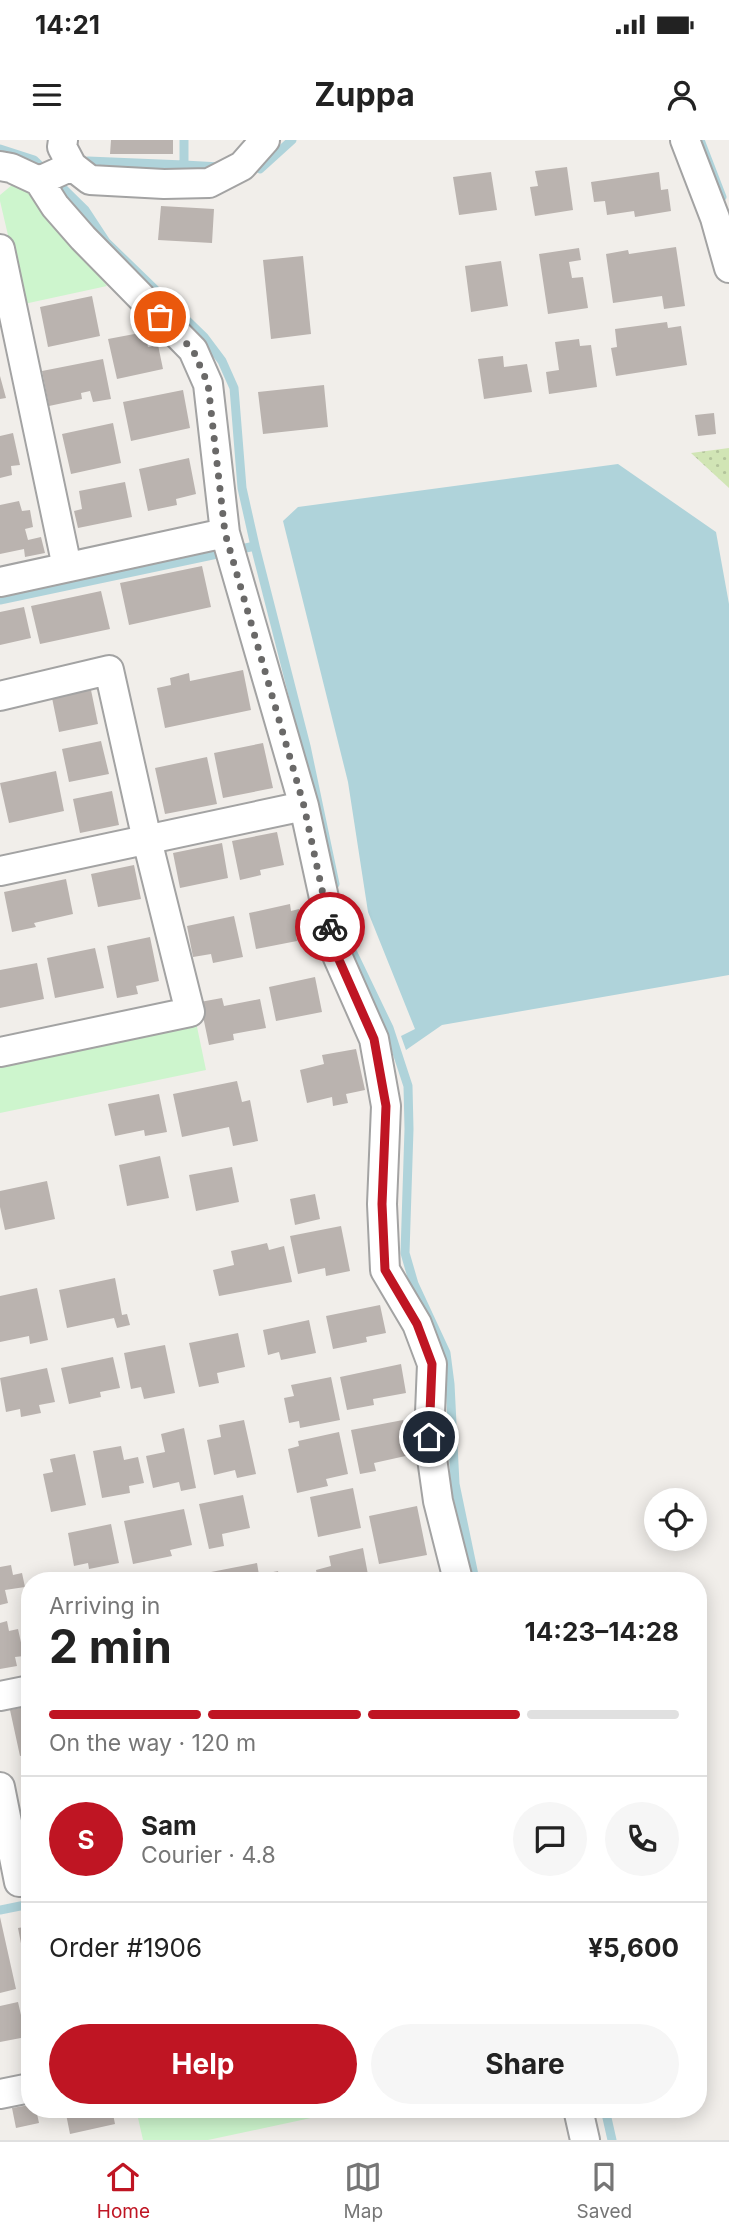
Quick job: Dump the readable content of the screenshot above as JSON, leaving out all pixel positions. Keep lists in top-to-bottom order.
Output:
{
  "page": {
    "status": "14:21",
    "header": "Zuppa",
    "heading": ["2 min", "Arriving in", "14:23–14:28"],
    "panel": [
      "Sam",
      "Courier · 4.8",
      "Order #1906",
      "¥5,600"
    ],
    "bar": "On the way · 120 m",
    "round": "S",
    "buttons": ["Help", "Share"],
    "tabs": ["Home", "Map", "Saved"]
  }
}
